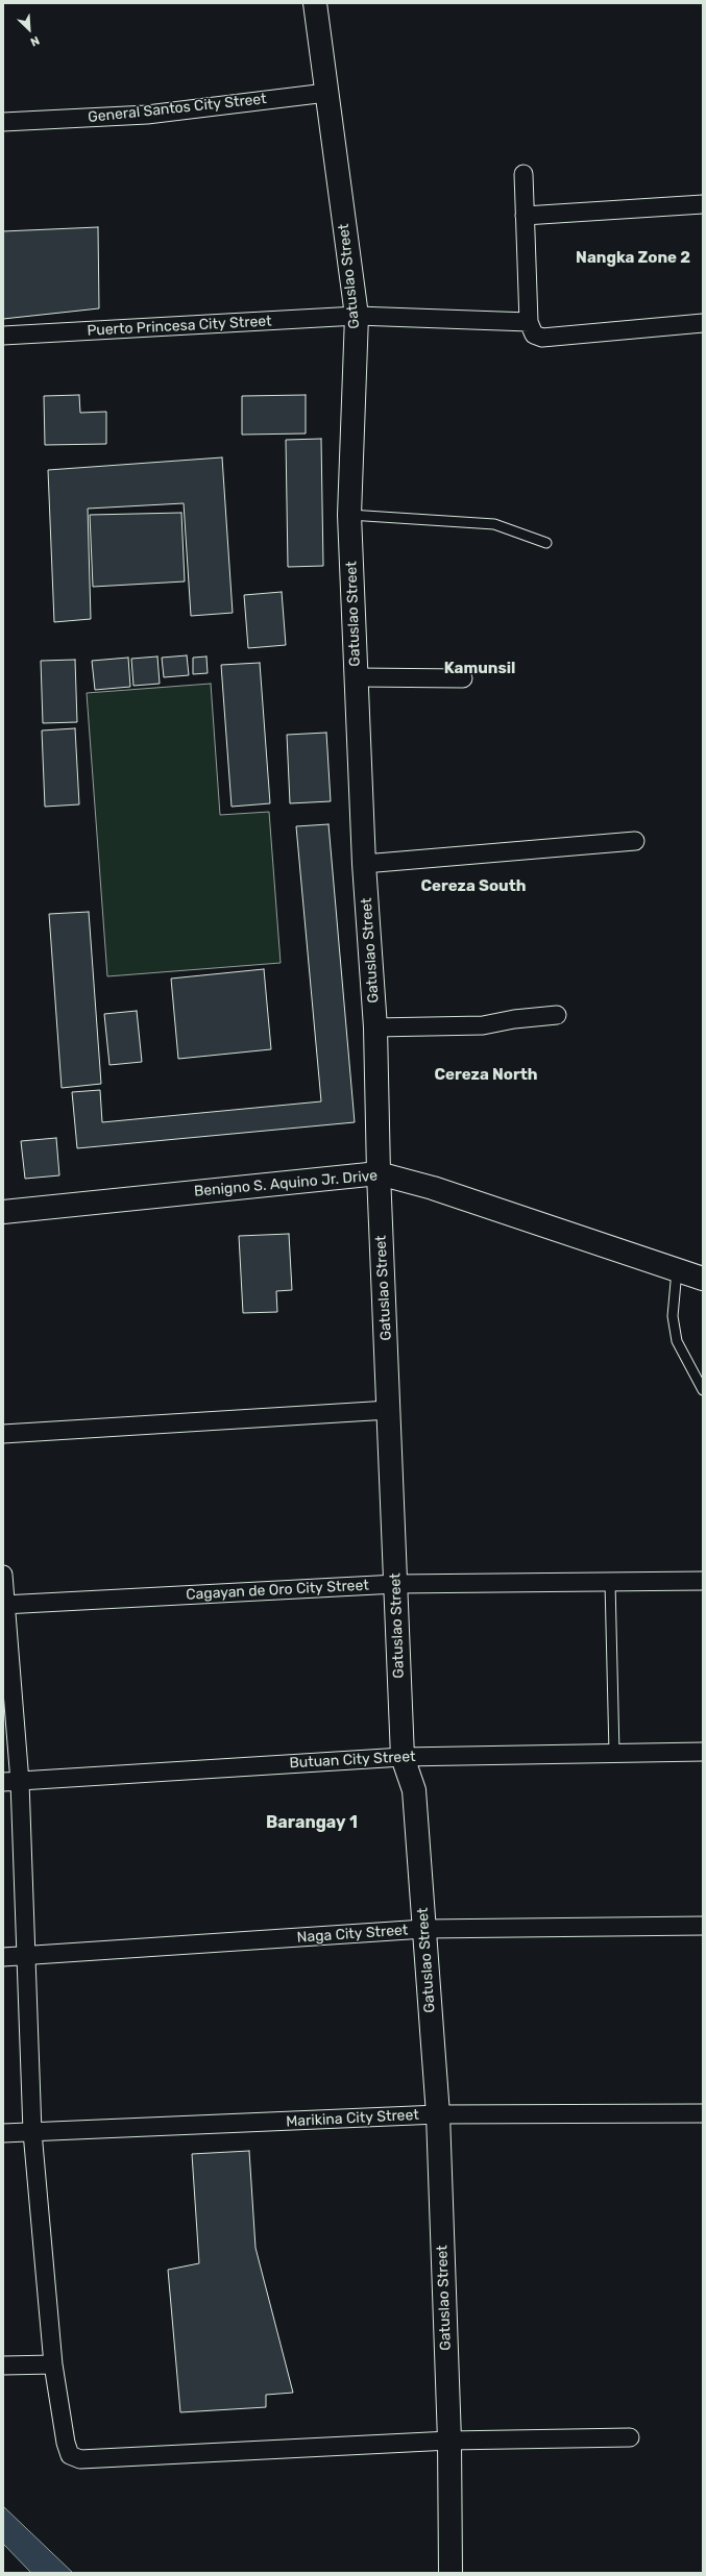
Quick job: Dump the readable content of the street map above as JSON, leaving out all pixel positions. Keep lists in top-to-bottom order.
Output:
{
  "streets": {
    "street": [
      "General Santos City Street",
      "Gatuslao Street",
      "Puerto Princesa City Street",
      "Benigno S. Aquino Jr. Drive",
      "Cagayan de Oro City Street",
      "Butuan City Street",
      "Naga City Street",
      "Marikina City Street"
    ]
  },
  "crossings": [
    ["General Santos City Street", "Gatuslao Street"],
    ["Gatuslao Street", "Puerto Princesa City Street"],
    ["Gatuslao Street", "Benigno S. Aquino Jr. Drive"],
    ["Gatuslao Street", "Cagayan de Oro City Street"],
    ["Gatuslao Street", "Butuan City Street"],
    ["Gatuslao Street", "Naga City Street"],
    ["Gatuslao Street", "Marikina City Street"]
  ],
  "districts": [
    "Nangka Zone 2",
    "Kamunsil",
    "Cereza South",
    "Cereza North",
    "Barangay 1"
  ],
  "north": "bottom right"
}
